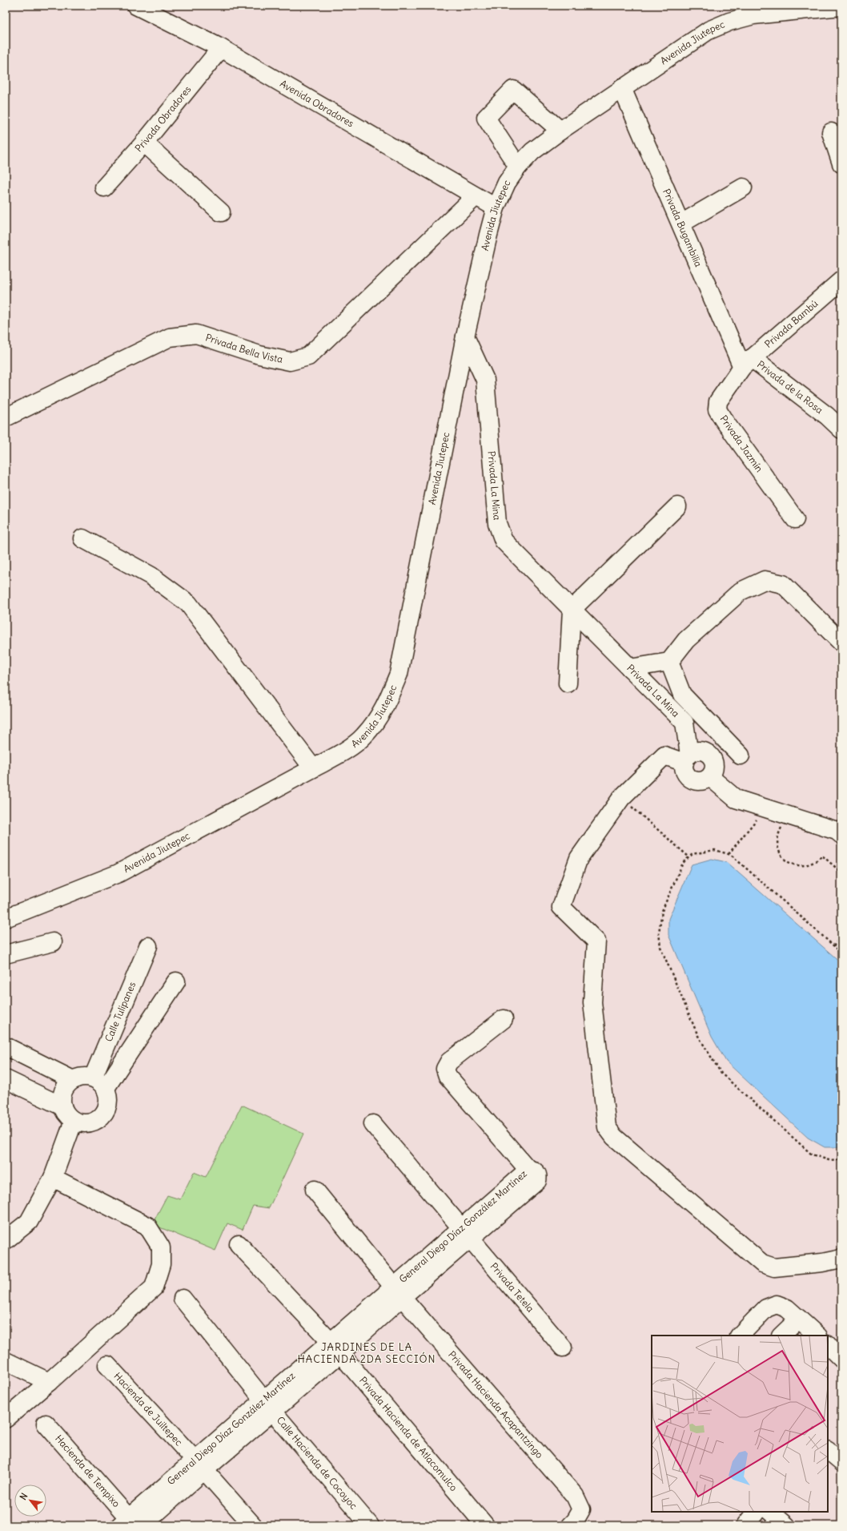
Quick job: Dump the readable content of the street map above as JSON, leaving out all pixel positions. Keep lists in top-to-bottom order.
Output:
{
  "streets": {
    "street": [
      "Avenida Jiutepec",
      "Avenida Obradores",
      "Privada Obradores",
      "Privada Bugambilia",
      "Privada Bambú",
      "Privada Bella Vista",
      "Privada de la Rosa",
      "Privada Jazmín",
      "Privada La Mina",
      "Calle Tulipanes",
      "General Diego Díaz González Martínez",
      "Privada Tetela",
      "Privada Hacienda Acapantzingo",
      "Hacienda de Juiltepec",
      "Privada Hacienda de Atlacomulco",
      "Calle Hacienda de Cocoyoc",
      "Hacienda de Tempixo"
    ]
  },
  "crossings": [
    ["Avenida Jiutepec", "Avenida Obradores"],
    ["Avenida Jiutepec", "Privada Bugambilia"],
    ["Avenida Jiutepec", "Privada La Mina"],
    ["Avenida Obradores", "Privada Obradores"],
    ["Avenida Obradores", "Privada Bella Vista"],
    ["Privada Bugambilia", "Privada Bambú"],
    ["Privada Bugambilia", "Privada de la Rosa"],
    ["Privada Bugambilia", "Privada Jazmín"],
    ["Privada Bambú", "Privada de la Rosa"],
    ["Privada Bambú", "Privada Jazmín"],
    ["Privada de la Rosa", "Privada Jazmín"],
    ["General Diego Díaz González Martínez", "Privada Tetela"],
    ["General Diego Díaz González Martínez", "Privada Hacienda Acapantzingo"],
    ["General Diego Díaz González Martínez", "Hacienda de Juiltepec"],
    ["General Diego Díaz González Martínez", "Privada Hacienda de Atlacomulco"],
    ["General Diego Díaz González Martínez", "Calle Hacienda de Cocoyoc"],
    ["General Diego Díaz González Martínez", "Hacienda de Tempixo"]
  ],
  "districts": ["JARDINES DE LA HACIENDA 2DA SECCIÓN"],
  "north": "top left"
}
